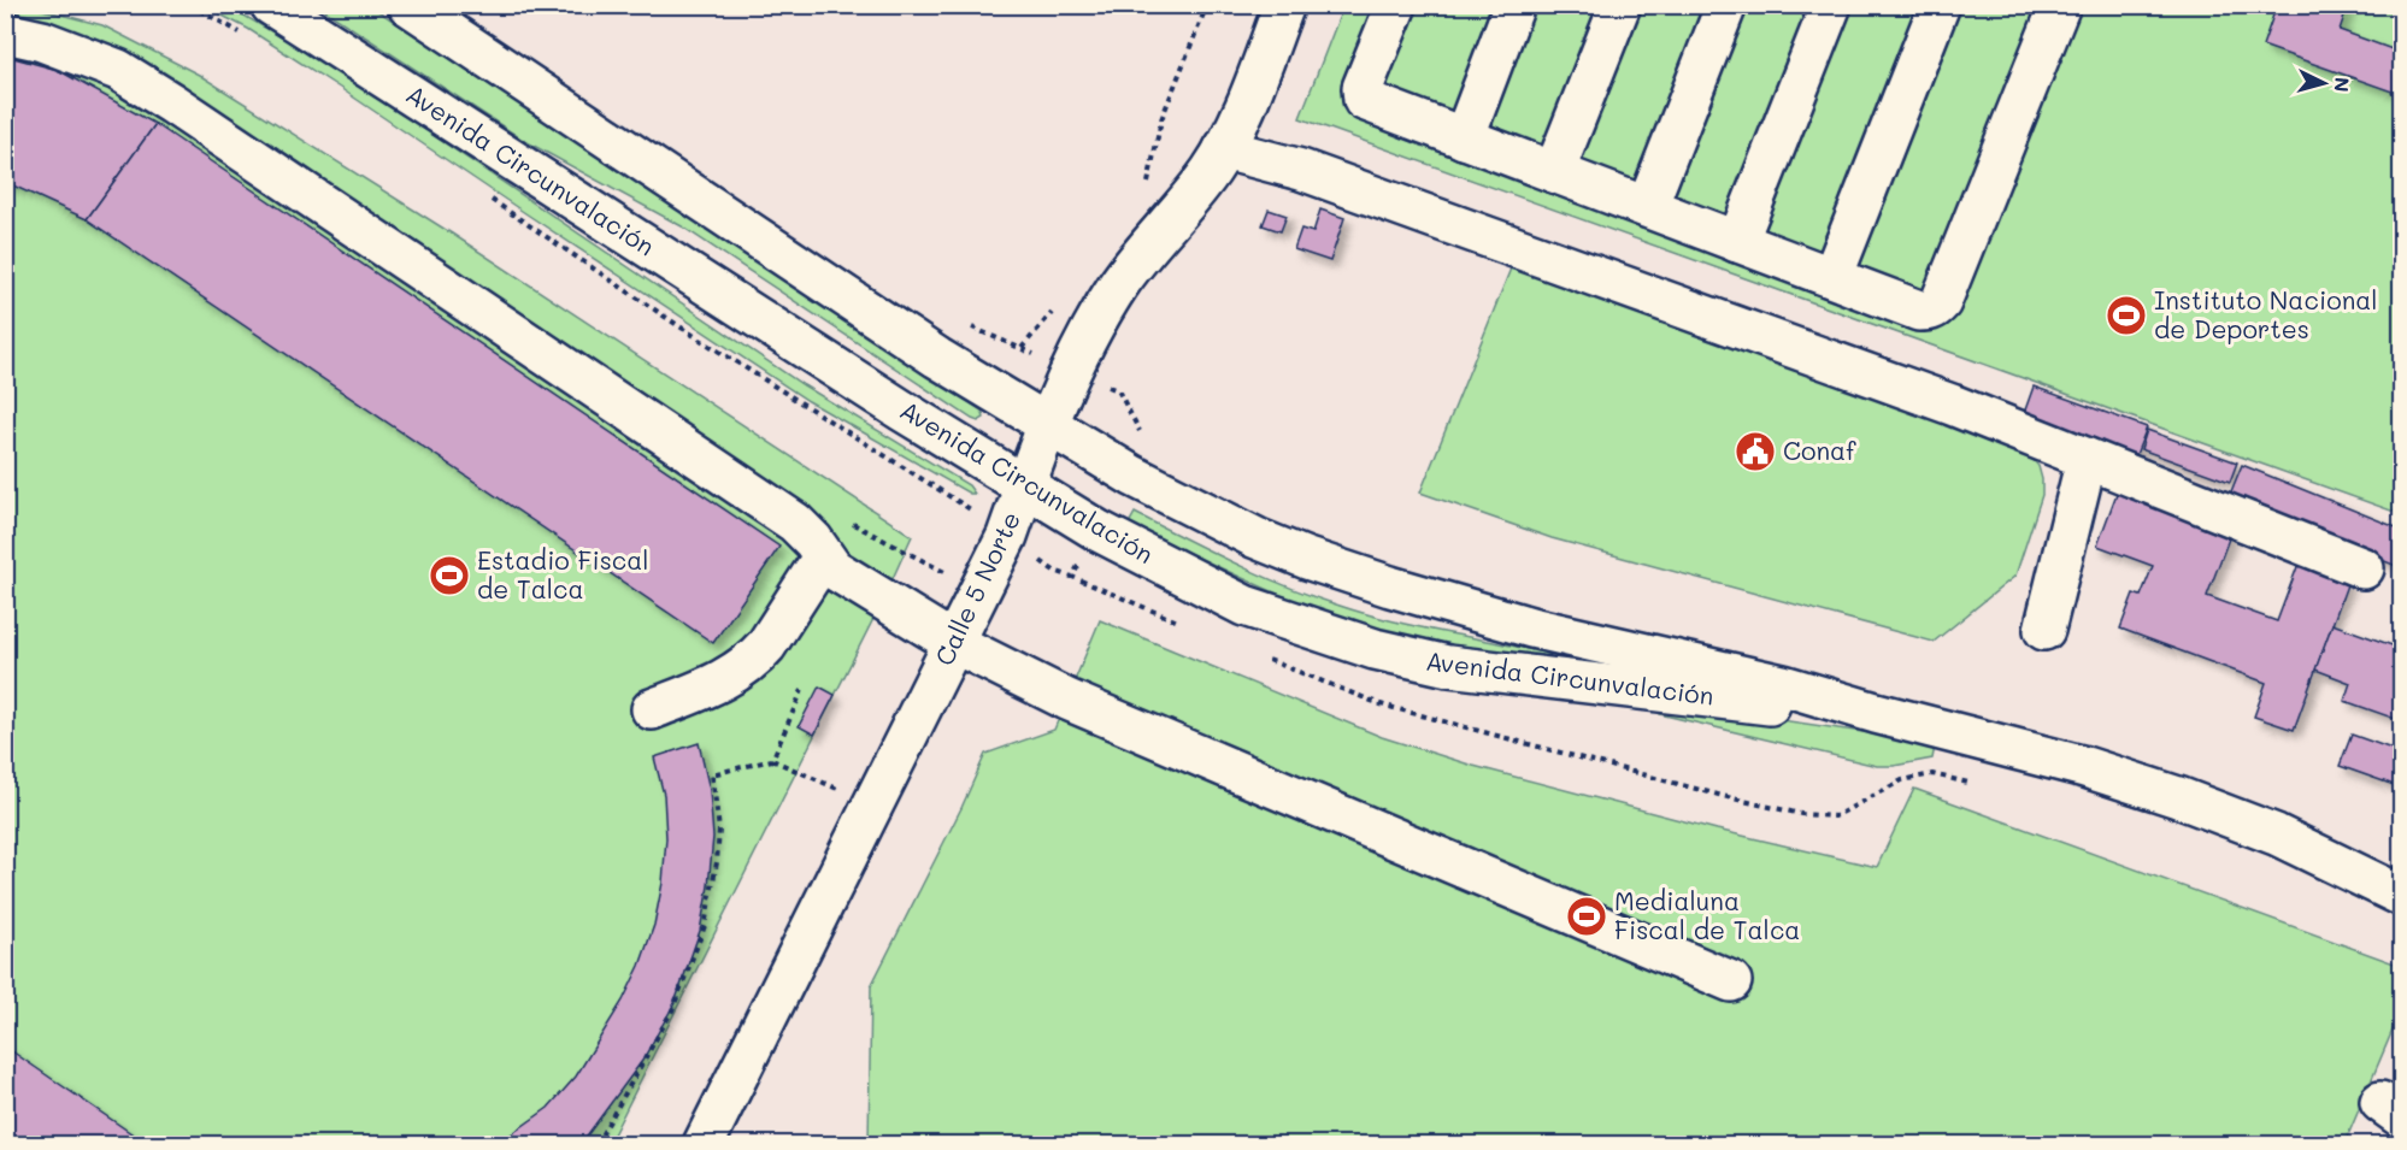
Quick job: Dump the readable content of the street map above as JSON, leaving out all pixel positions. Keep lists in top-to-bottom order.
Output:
{
  "streets": {
    "main road": ["Avenida Circunvalación", "Calle 5 Norte"]
  },
  "crossings": [
    ["Avenida Circunvalación", "Calle 5 Norte"]
  ],
  "places": {
    "sports": ["Instituto Nacional de Deportes", "Estadio Fiscal de Talca", "Medialuna Fiscal de Talca"],
    "public building": ["Conaf"]
  },
  "north": "right"
}
